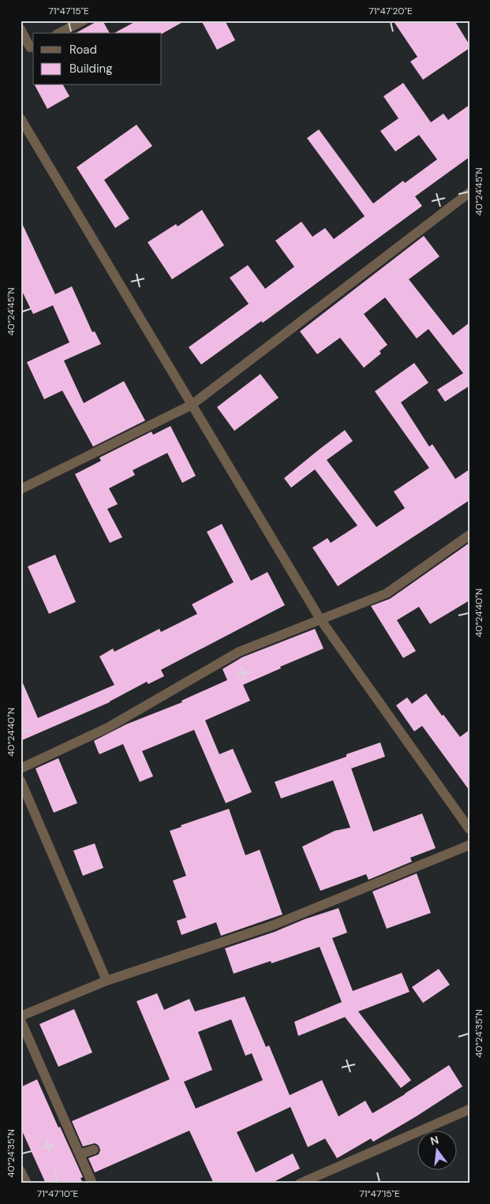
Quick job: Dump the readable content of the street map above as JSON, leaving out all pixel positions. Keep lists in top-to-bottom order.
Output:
{
  "legend": ["Road", "Building"],
  "north": "top",
  "coordinates": [
    "71°47'15\"E",
    "71°47'20\"E",
    "40°24'45\"N",
    "40°24'40\"N",
    "40°24'35\"N",
    "71°47'10\"E"
  ]
}
